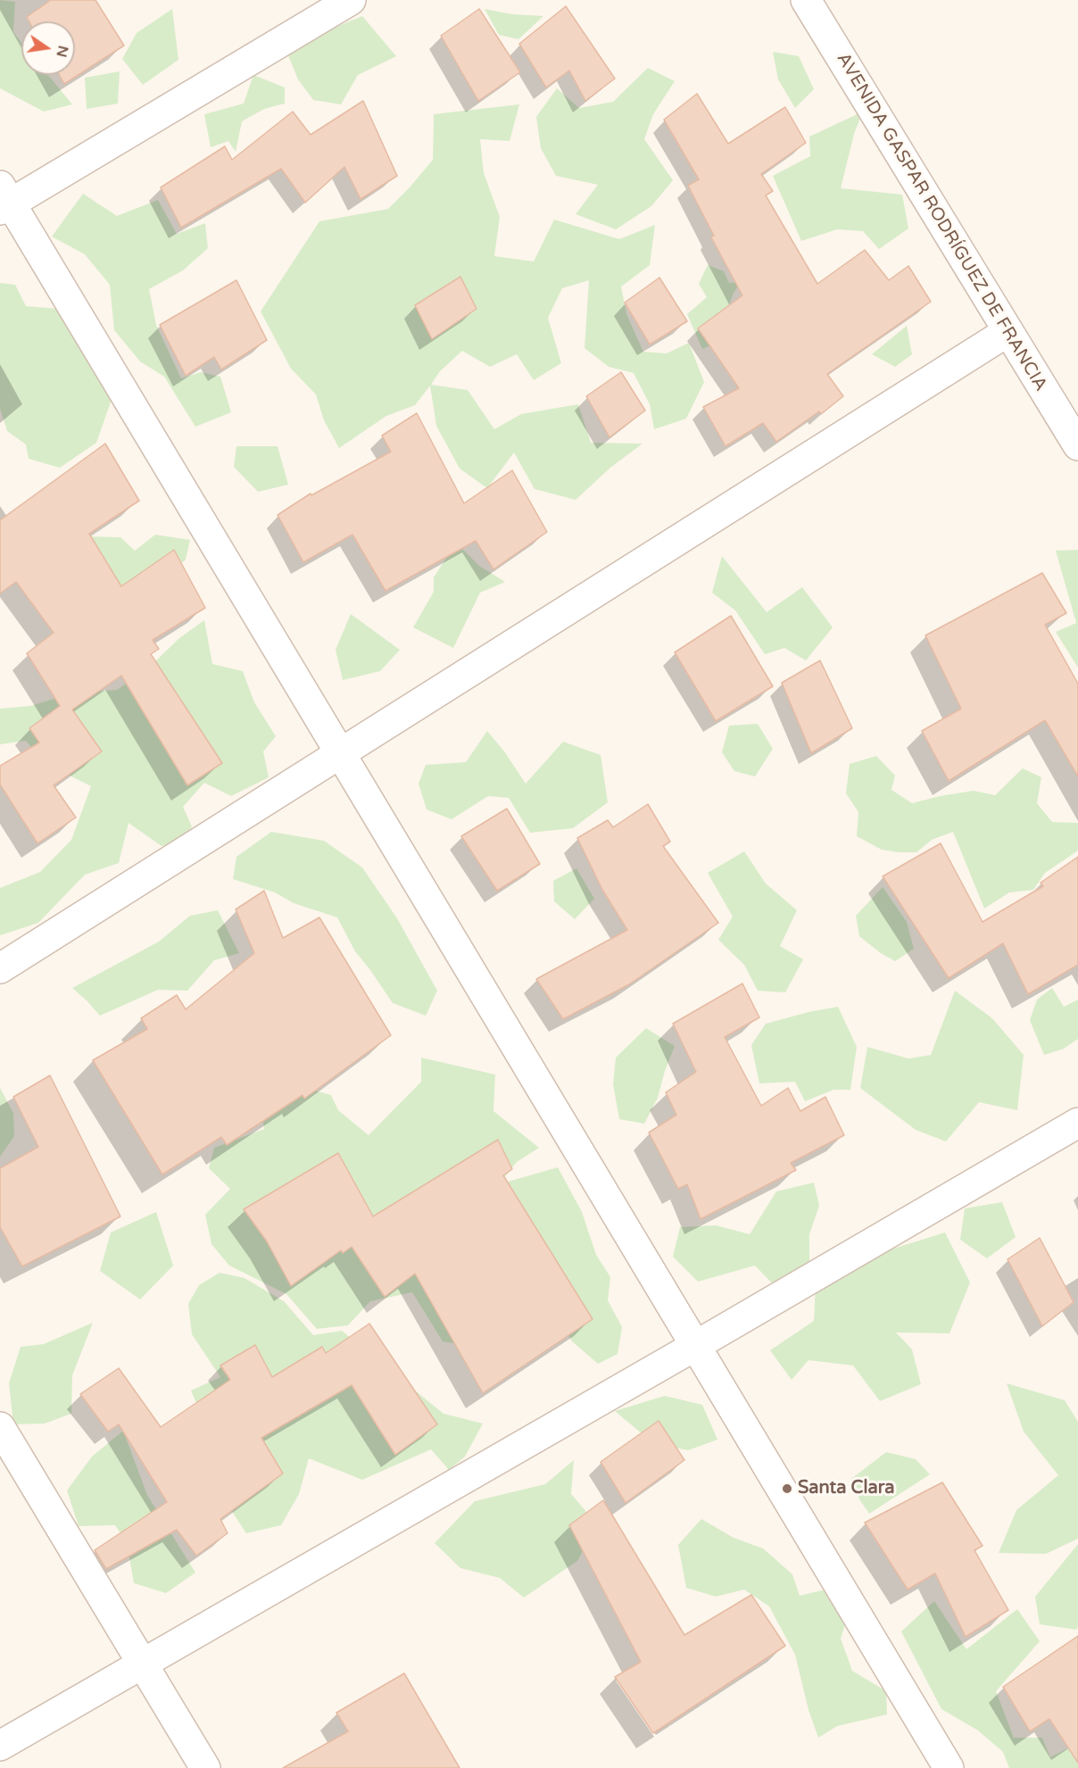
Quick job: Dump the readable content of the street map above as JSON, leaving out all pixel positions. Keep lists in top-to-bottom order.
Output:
{
  "streets": {
    "street": ["AVENIDA GASPAR RODRÍGUEZ DE FRANCIA"]
  },
  "places": ["Santa Clara"],
  "north": "right"
}
